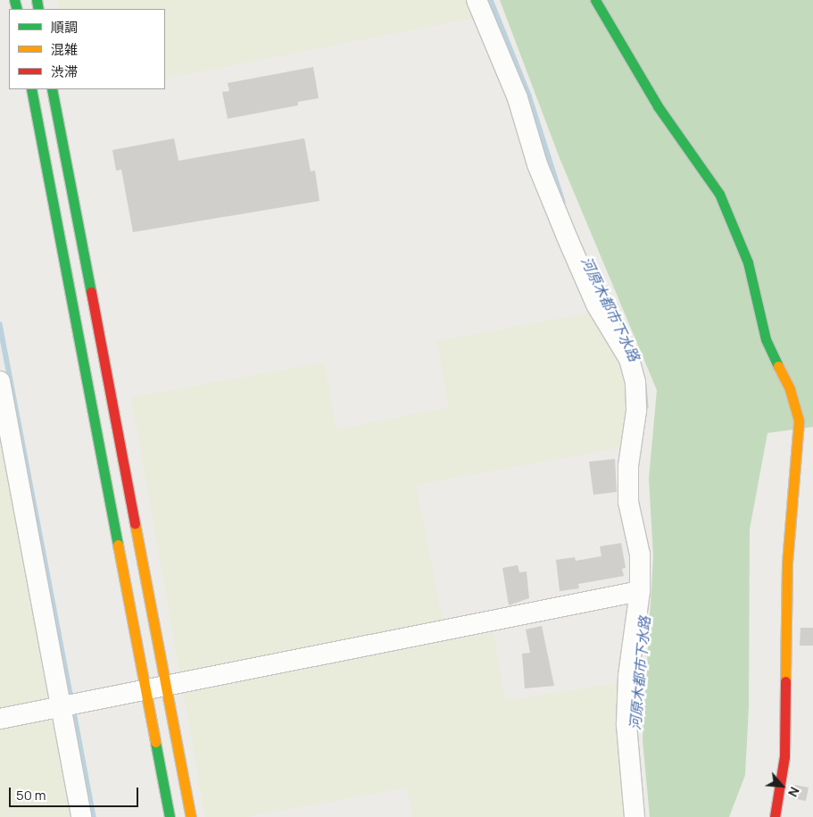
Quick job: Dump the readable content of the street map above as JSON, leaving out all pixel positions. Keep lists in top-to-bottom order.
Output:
{
  "water": ["河原木都市下水路"],
  "legend": ["順調", "混雑", "渋滞"],
  "scale_bar": "50 m",
  "north": "bottom right"
}
